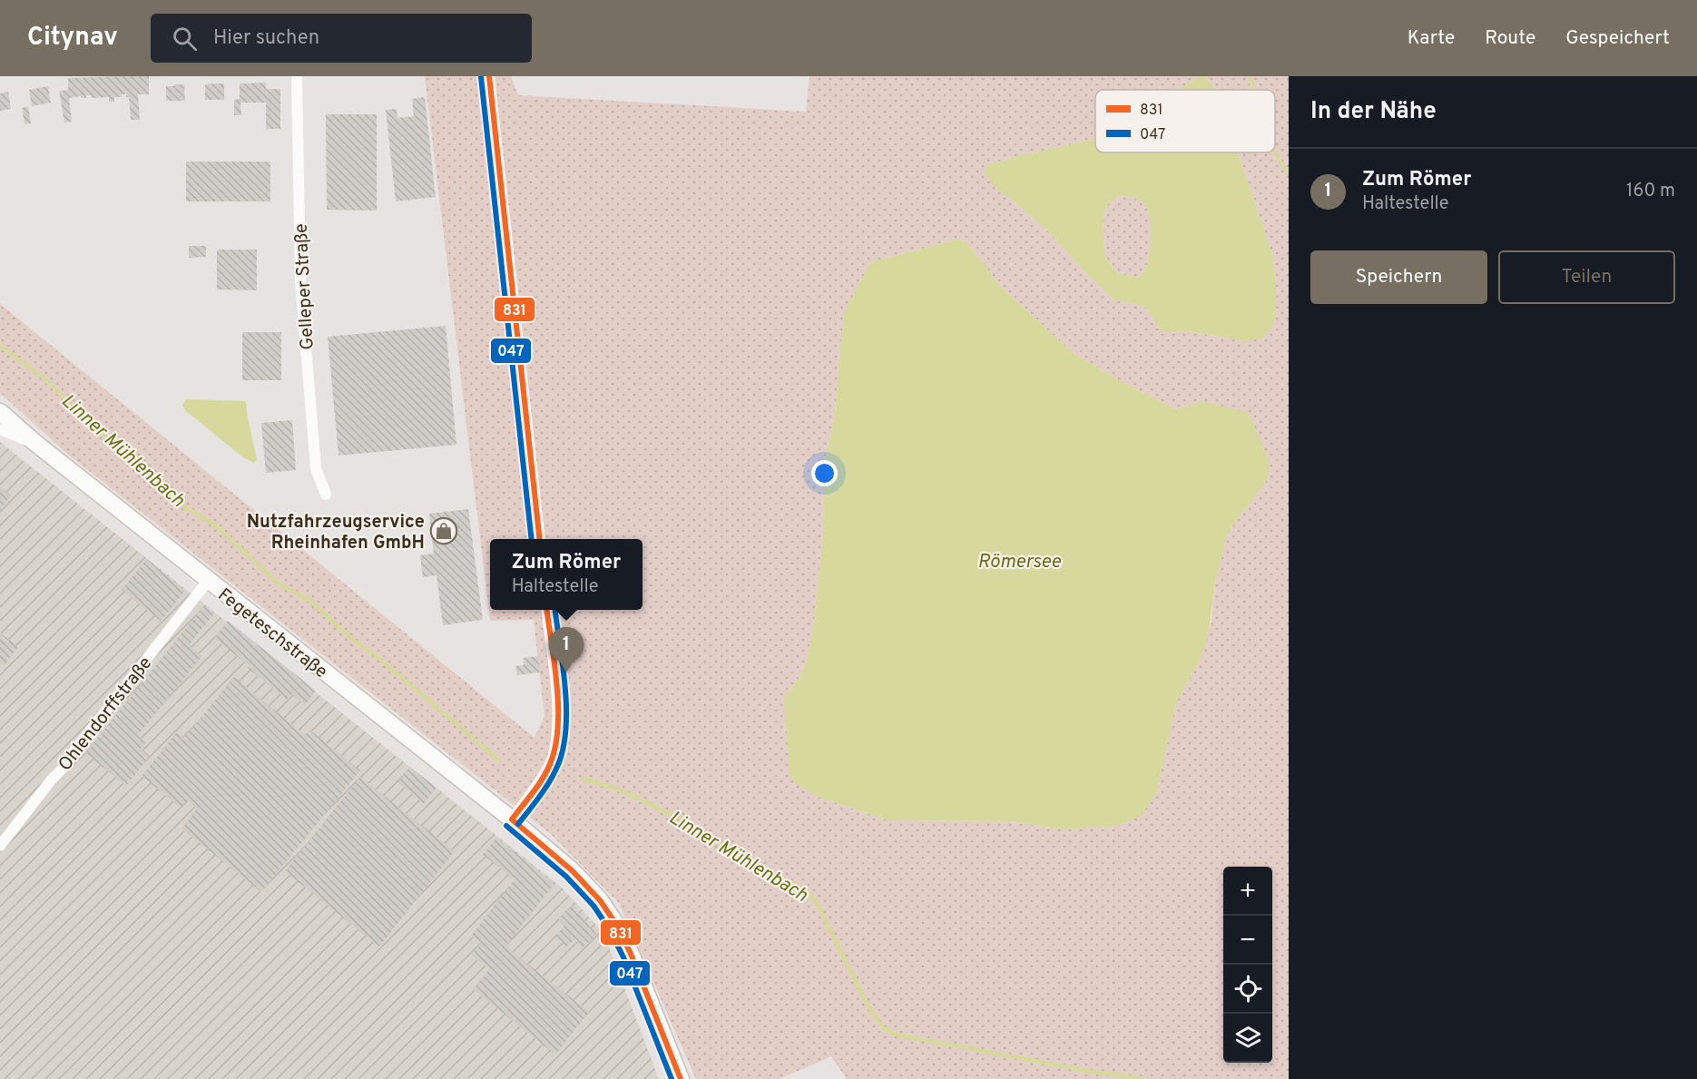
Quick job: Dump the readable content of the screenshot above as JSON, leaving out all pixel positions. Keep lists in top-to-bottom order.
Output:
{
  "streets": {
    "main road": ["Fegeteschstraße"],
    "street": ["Gelleper Straße", "Ohlendorffstraße"]
  },
  "crossings": [
    ["Fegeteschstraße", "Ohlendorffstraße"]
  ],
  "water": ["Linner Mühlenbach", "Römersee"],
  "places": {
    "shop": ["Nutzfahrzeugservice Rheinhafen GmbH"]
  },
  "lines": ["transit line 831", "transit line 047"],
  "legend": ["831", "047"],
  "page": {
    "header": "Citynav",
    "search": "Hier suchen",
    "nav": ["Karte", "Route", "Gespeichert"],
    "heading": "In der Nähe",
    "list": [
      {
        "mark": "1",
        "name": "Zum Römer",
        "note": "Haltestelle",
        "value": "160 m"
      }
    ],
    "buttons": ["Speichern", "Teilen"],
    "popup": ["Zum Römer", "Haltestelle"],
    "pins": "1",
    "map_buttons": ["+", "−"]
  }
}
